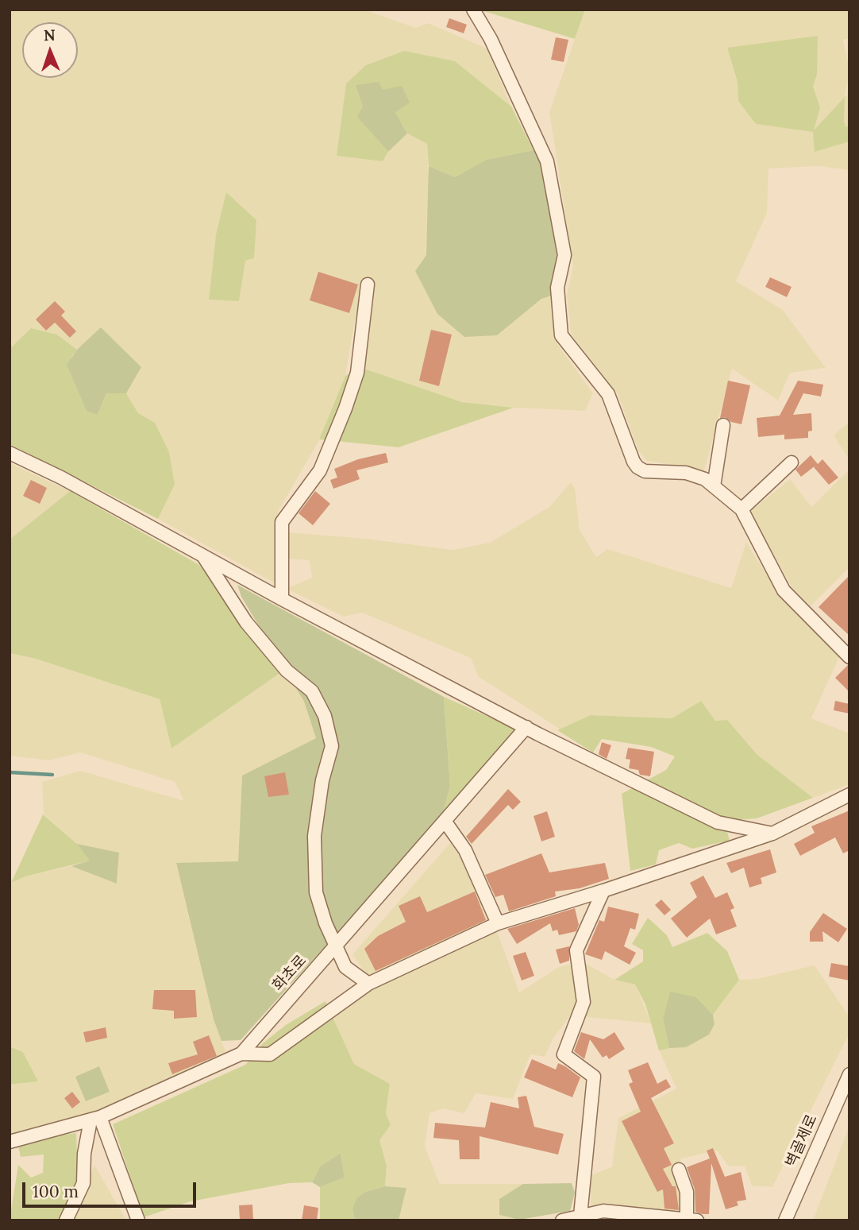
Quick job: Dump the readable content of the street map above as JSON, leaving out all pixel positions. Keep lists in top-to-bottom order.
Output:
{
  "streets": {
    "street": ["화초로", "벽골제로"]
  },
  "scale_bar": "100 m",
  "north": "top"
}
